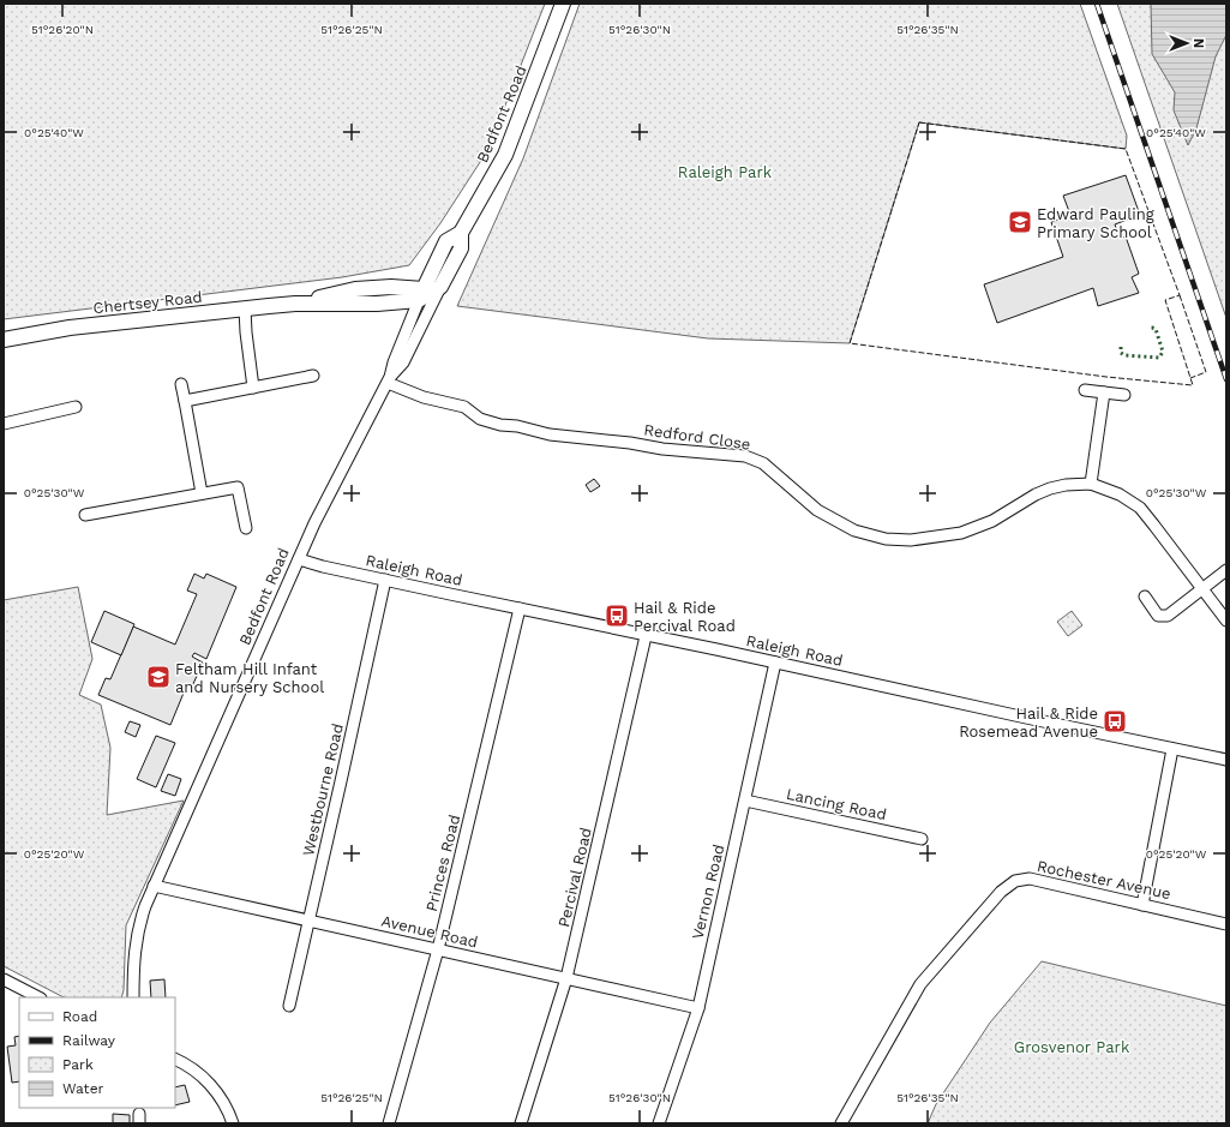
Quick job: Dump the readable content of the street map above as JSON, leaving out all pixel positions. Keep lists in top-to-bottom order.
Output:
{
  "streets": {
    "street": [
      "Bedfont Road",
      "Chertsey Road",
      "Redford Close",
      "Raleigh Road",
      "Westbourne Road",
      "Lancing Road",
      "Princes Road",
      "Percival Road",
      "Rochester Avenue",
      "Vernon Road",
      "Avenue Road"
    ]
  },
  "crossings": [
    ["Bedfont Road", "Chertsey Road"],
    ["Bedfont Road", "Redford Close"],
    ["Bedfont Road", "Raleigh Road"],
    ["Bedfont Road", "Avenue Road"],
    ["Raleigh Road", "Westbourne Road"],
    ["Raleigh Road", "Princes Road"],
    ["Raleigh Road", "Percival Road"],
    ["Raleigh Road", "Vernon Road"],
    ["Westbourne Road", "Avenue Road"],
    ["Lancing Road", "Vernon Road"],
    ["Princes Road", "Avenue Road"],
    ["Percival Road", "Avenue Road"],
    ["Vernon Road", "Avenue Road"]
  ],
  "parks": ["Raleigh Park", "Grosvenor Park"],
  "places": {
    "school or university": ["Edward Pauling Primary School", "Feltham Hill Infant and Nursery School"],
    "bus stop": ["Hail & Ride Percival Road", "Hail & Ride Rosemead Avenue"]
  },
  "legend": [
    "Road",
    "Railway",
    "Park",
    "Water"
  ],
  "north": "right",
  "coordinates": [
    "51°26'20\"N",
    "51°26'25\"N",
    "51°26'30\"N",
    "51°26'35\"N",
    "0°25'40\"W",
    "0°25'30\"W",
    "0°25'20\"W"
  ]
}
